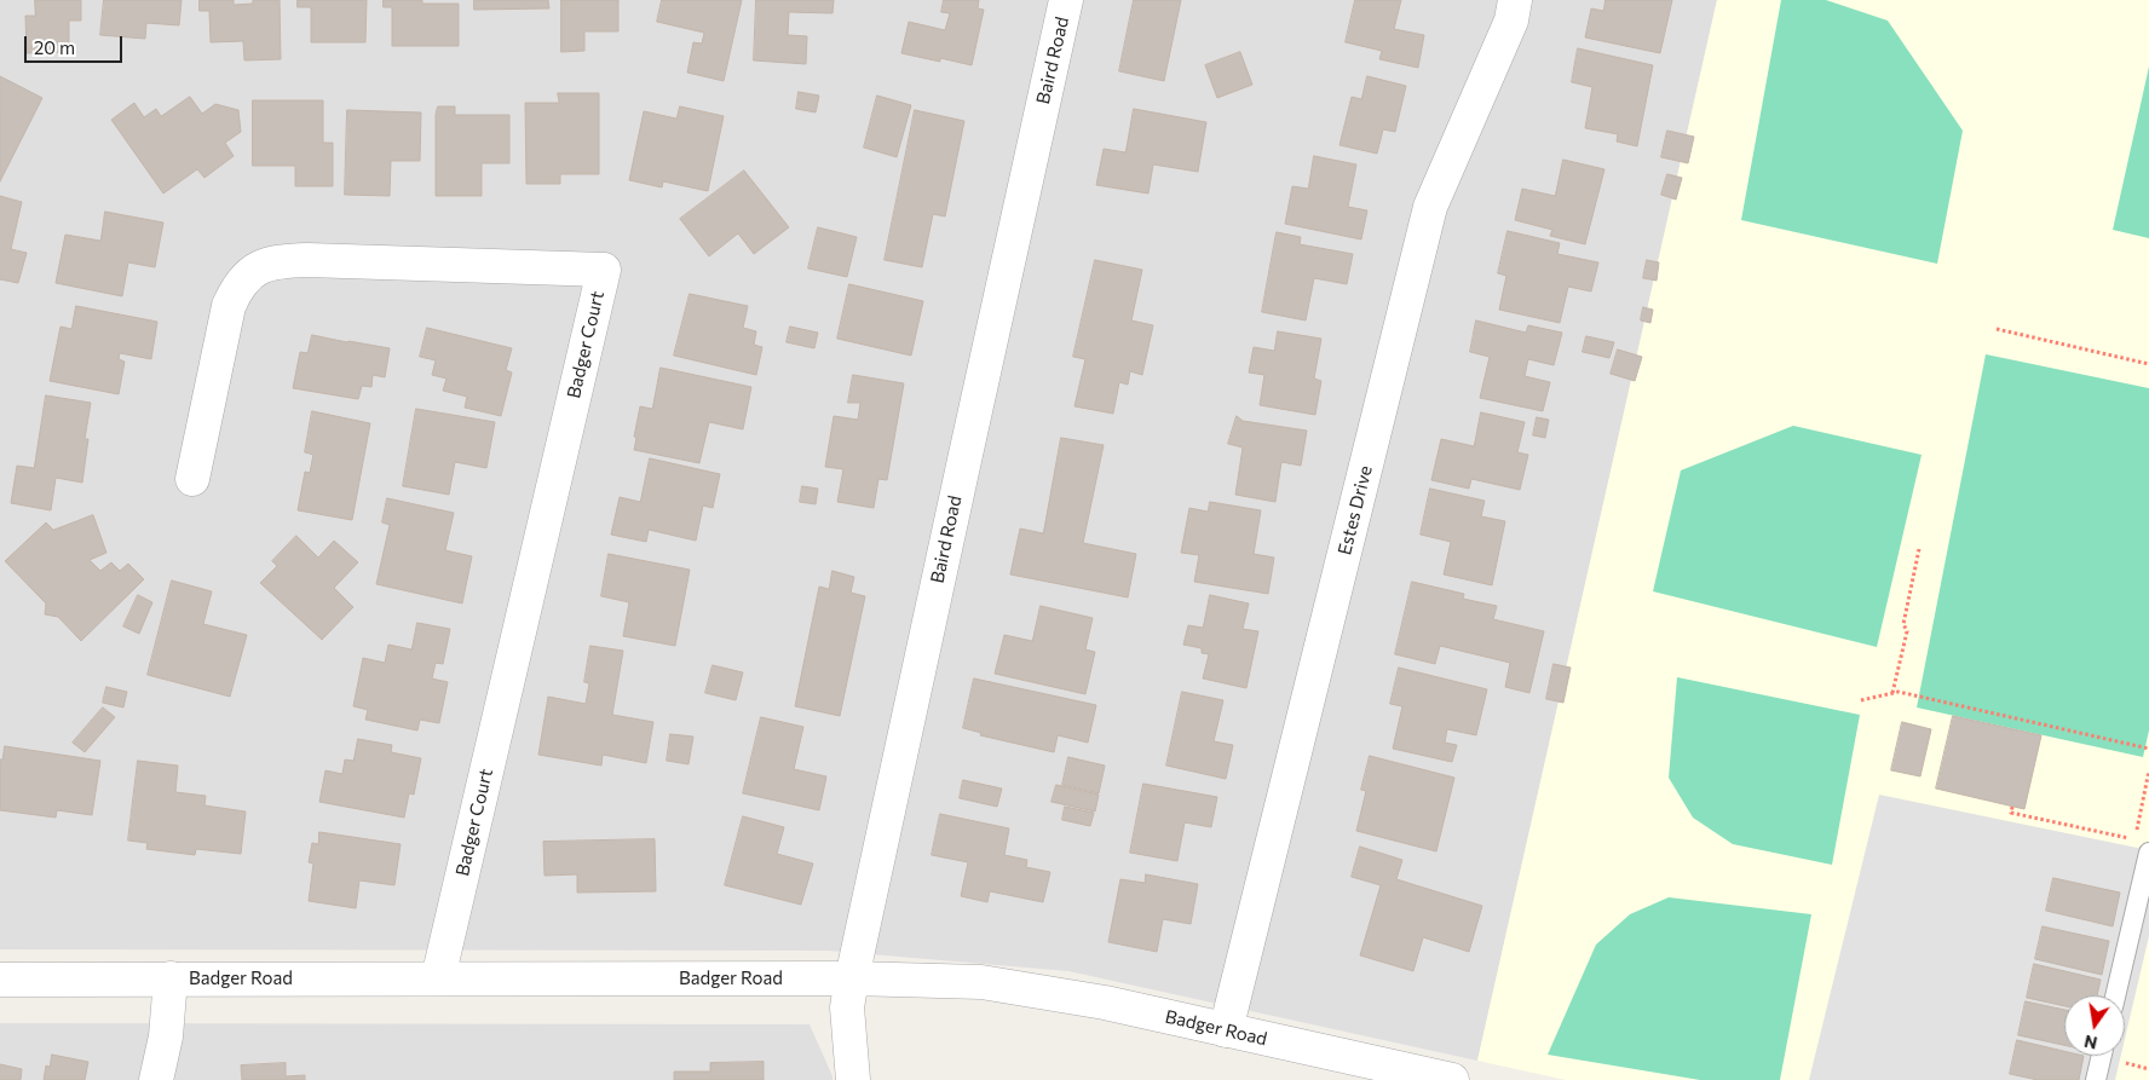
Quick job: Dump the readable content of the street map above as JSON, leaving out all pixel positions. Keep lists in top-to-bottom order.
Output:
{
  "streets": {
    "street": [
      "Baird Road",
      "Badger Court",
      "Estes Drive",
      "Badger Road"
    ]
  },
  "crossings": [
    ["Baird Road", "Badger Road"],
    ["Badger Court", "Badger Road"],
    ["Estes Drive", "Badger Road"]
  ],
  "scale_bar": "20 m",
  "north": "bottom"
}
